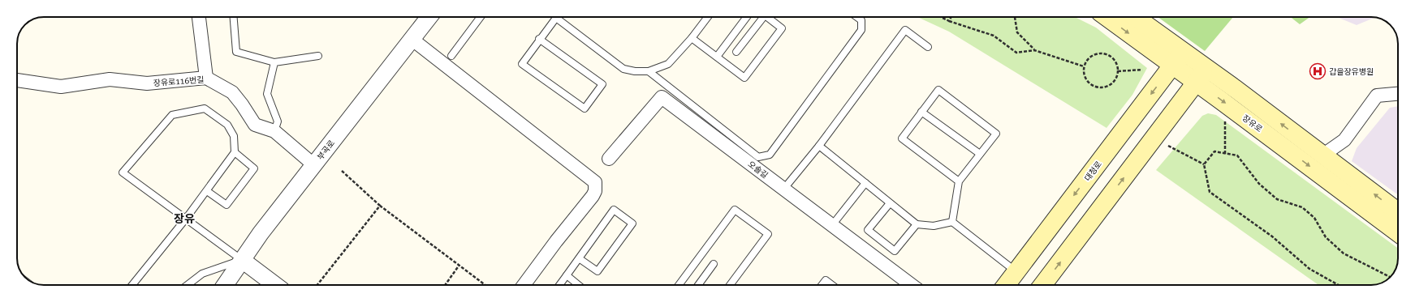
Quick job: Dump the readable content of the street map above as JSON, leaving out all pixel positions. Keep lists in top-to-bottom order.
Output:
{
  "streets": {
    "main road": ["장유로", "대청로"],
    "street": ["장유로116번길", "부곡로", "오솔길"]
  },
  "crossings": [
    ["장유로116번길", "부곡로"],
    ["장유로", "대청로"]
  ],
  "districts": ["장유"],
  "places": {
    "hospital": ["갑을장유병원"]
  }
}
